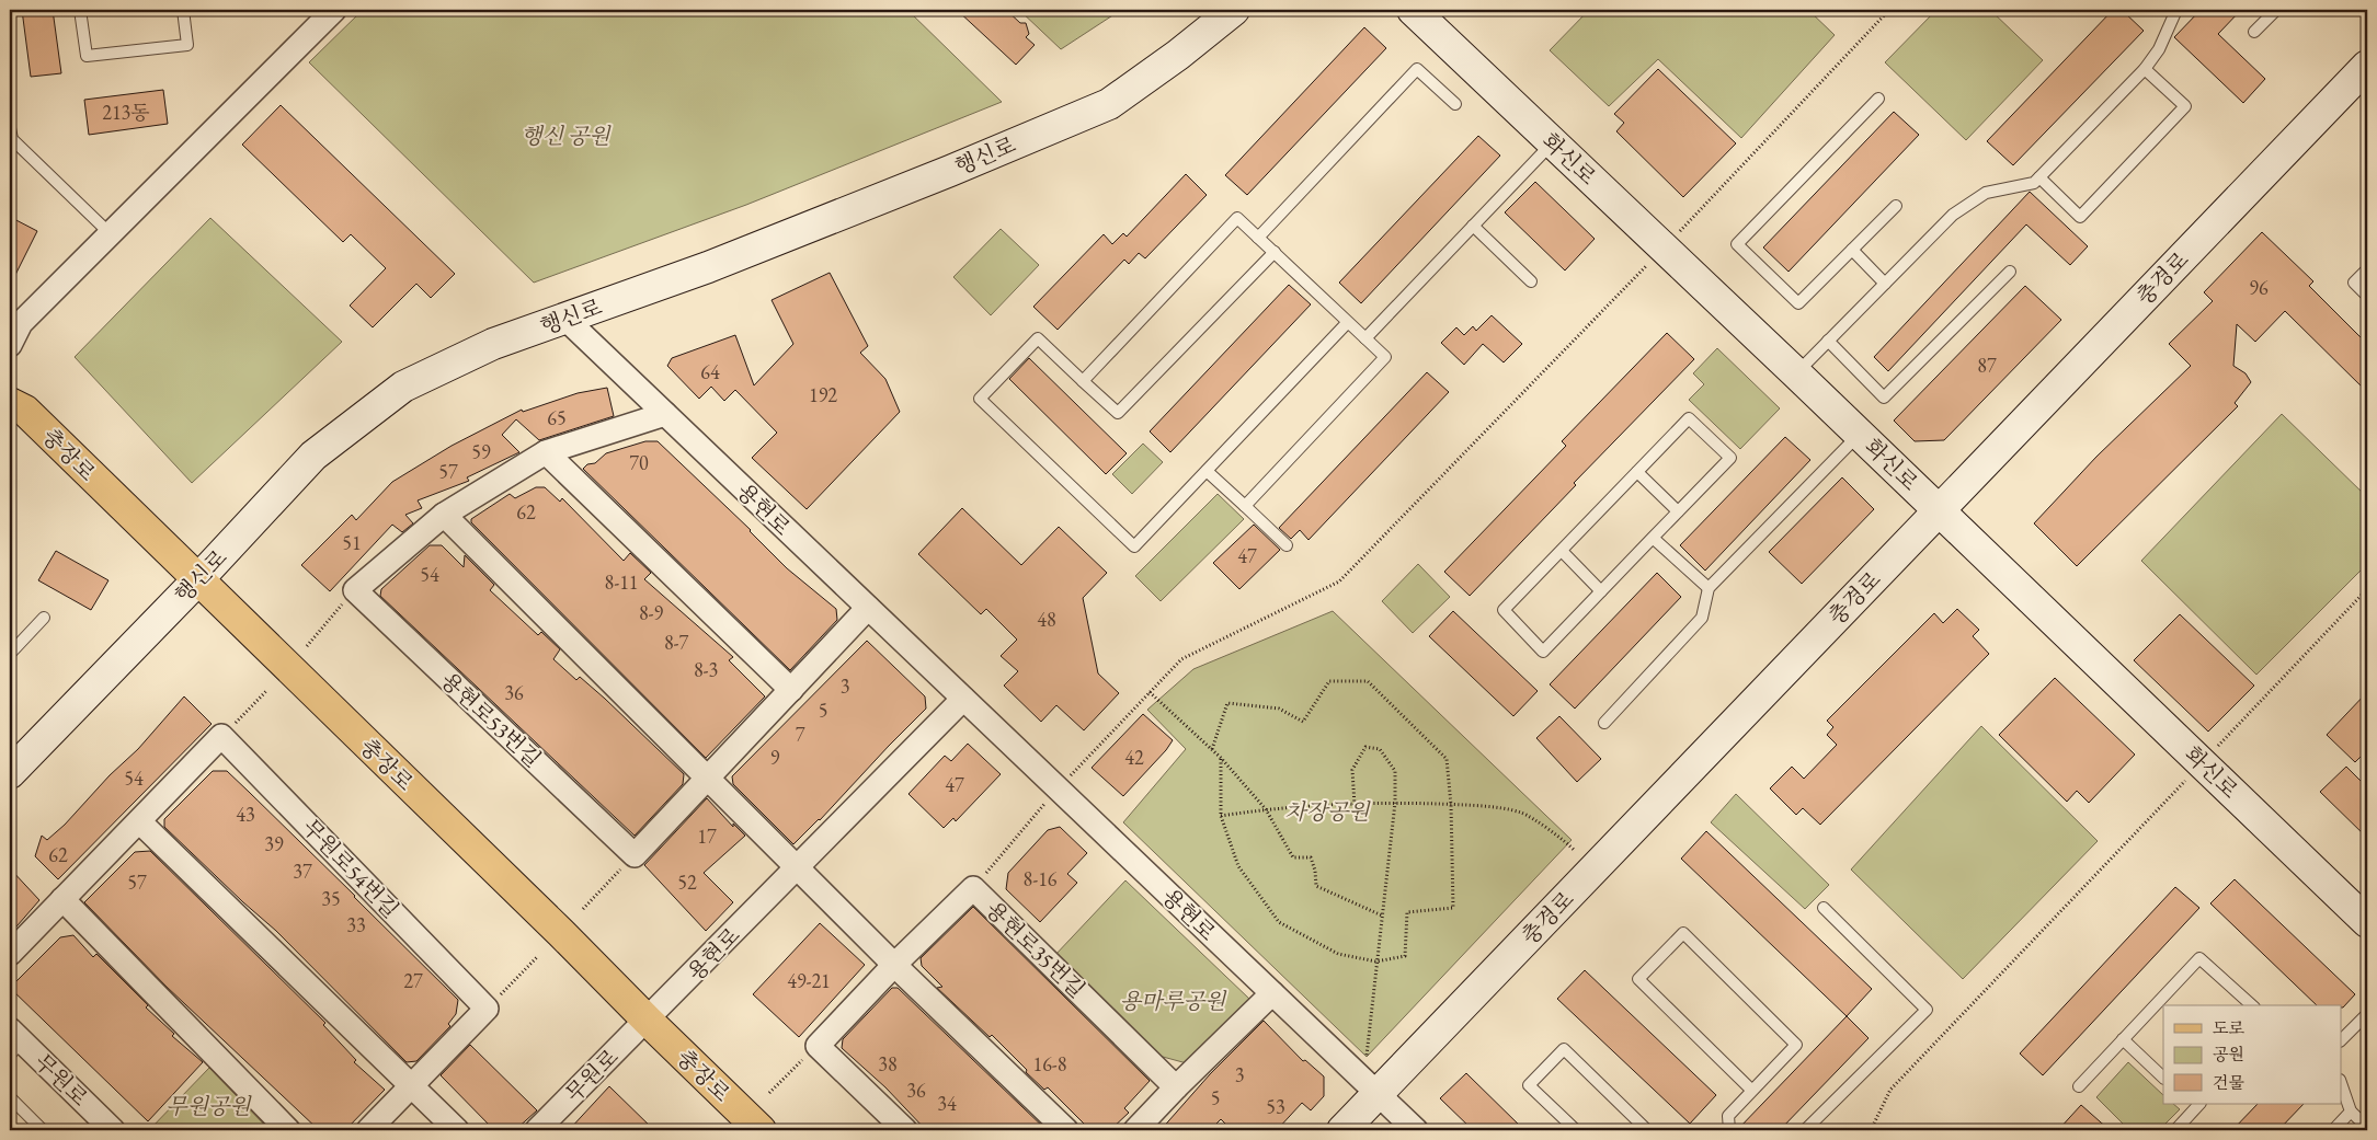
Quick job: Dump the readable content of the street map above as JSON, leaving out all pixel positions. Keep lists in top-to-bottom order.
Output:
{
  "streets": {
    "main road": [
      "행신로",
      "화신로",
      "충경로",
      "충장로"
    ],
    "street": [
      "용현로",
      "용현로53번길",
      "무원로54번길",
      "용현로35번길",
      "무원로"
    ]
  },
  "crossings": [
    ["행신로", "충장로"],
    ["행신로", "용현로"],
    ["화신로", "충경로"],
    ["충경로", "용현로"],
    ["충장로", "용현로"],
    ["충장로", "무원로"],
    ["용현로", "무원로"]
  ],
  "parks": [
    "행신 공원",
    "차장공원",
    "용마루공원",
    "무원공원"
  ],
  "house_numbers": [
    "213동",
    "96",
    "87",
    "64",
    "192",
    "65",
    "59",
    "70",
    "57",
    "62",
    "51",
    "47",
    "54",
    "8-11",
    "8-9",
    "48",
    "8-7",
    "8-3",
    "3",
    "36",
    "5",
    "7",
    "9",
    "42",
    "54",
    "47",
    "43",
    "17",
    "39",
    "62",
    "37",
    "8-16",
    "57",
    "52",
    "35",
    "33",
    "27",
    "49-21",
    "38",
    "16-8",
    "3",
    "36",
    "5",
    "34",
    "53"
  ],
  "legend": ["도로", "공원", "건물"]
}
